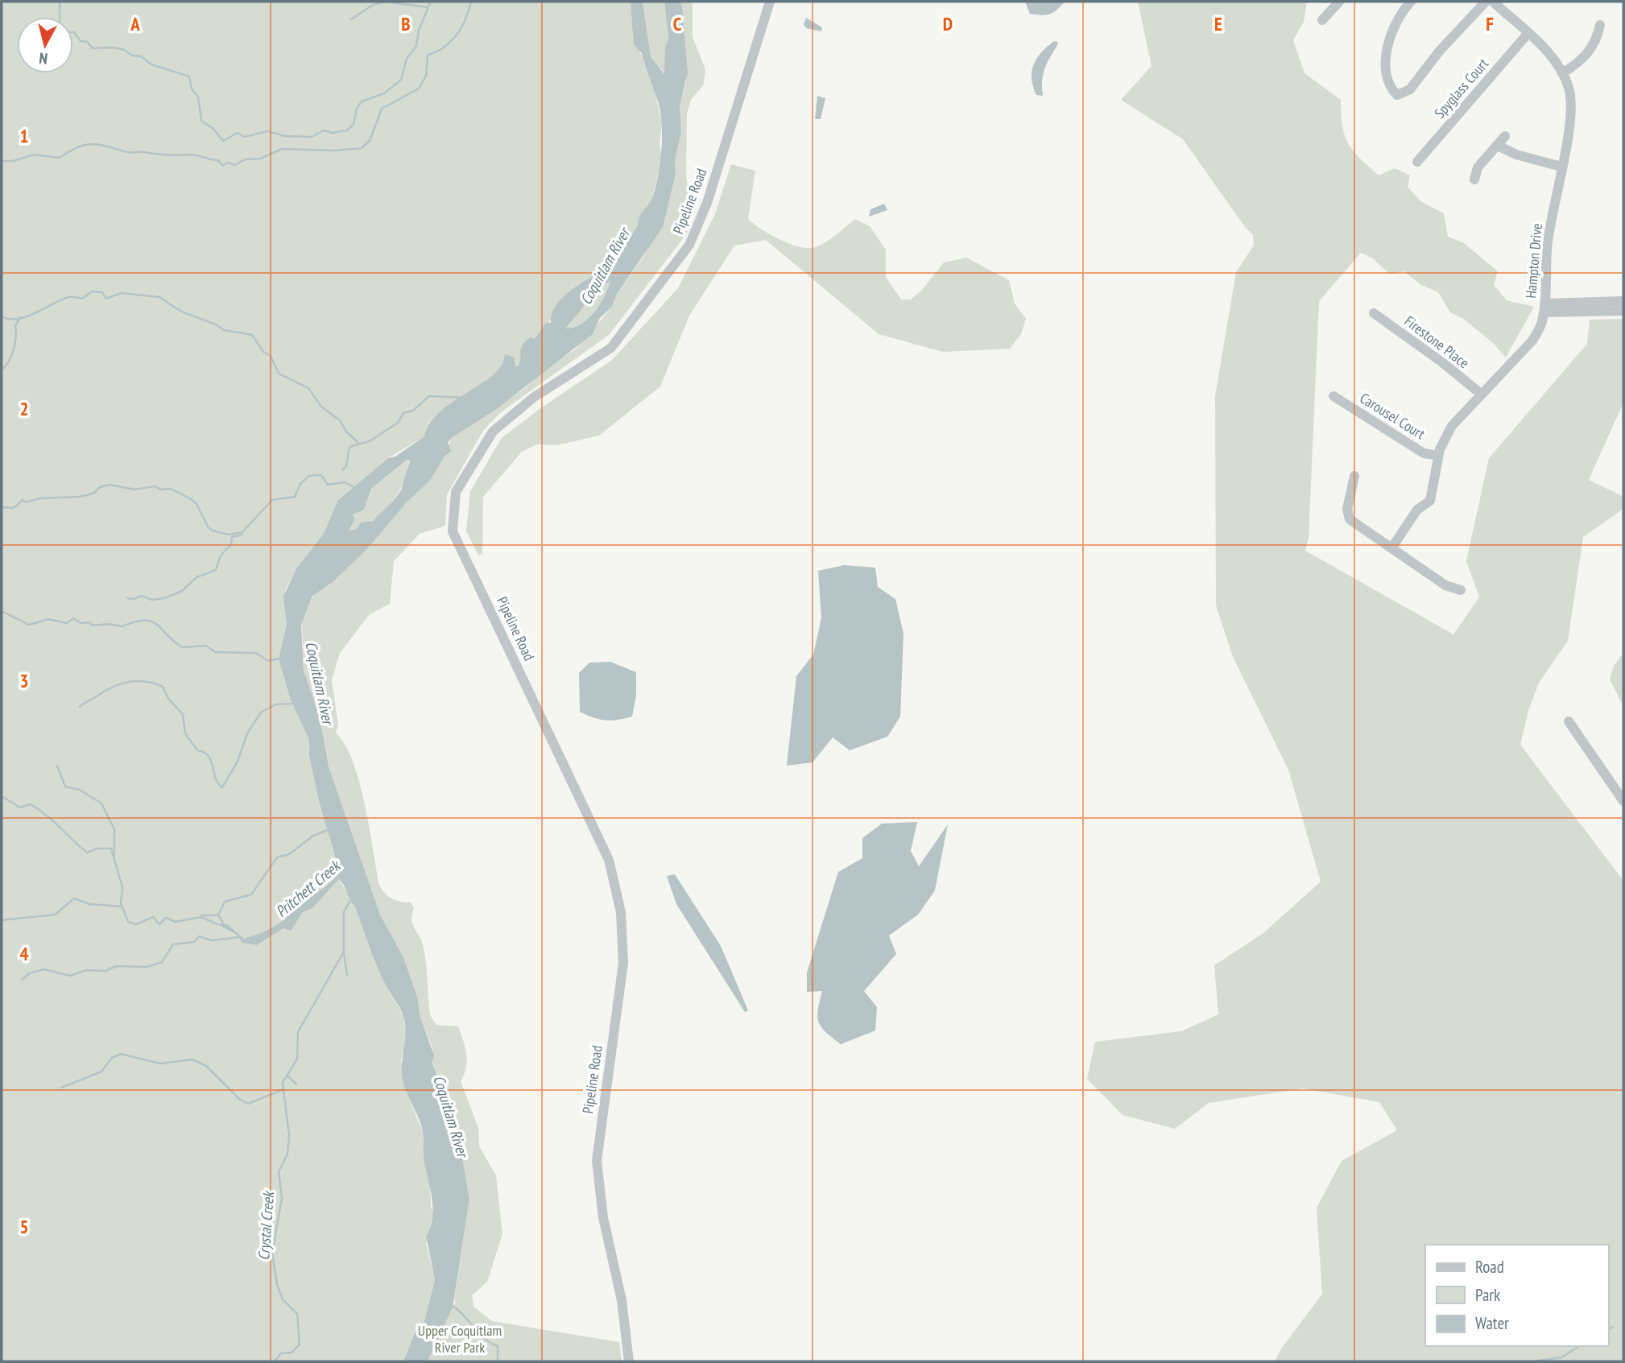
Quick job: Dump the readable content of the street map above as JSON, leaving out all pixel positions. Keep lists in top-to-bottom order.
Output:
{
  "streets": {
    "street": [
      "Spyglass Court",
      "Pipeline Road",
      "Hampton Drive",
      "Firestone Place",
      "Carousel Court"
    ]
  },
  "crossings": [
    ["Spyglass Court", "Hampton Drive"],
    ["Hampton Drive", "Firestone Place"],
    ["Hampton Drive", "Carousel Court"]
  ],
  "water": ["Coquitlam River", "Pritchett Creek", "Crystal Creek"],
  "parks": ["Upper Coquitlam River Park"],
  "legend": ["Road", "Park", "Water"],
  "north": "bottom",
  "grid": {
    "columns": [
      "A",
      "B",
      "C",
      "D",
      "E",
      "F"
    ],
    "rows": [
      "1",
      "2",
      "3",
      "4",
      "5"
    ]
  }
}
